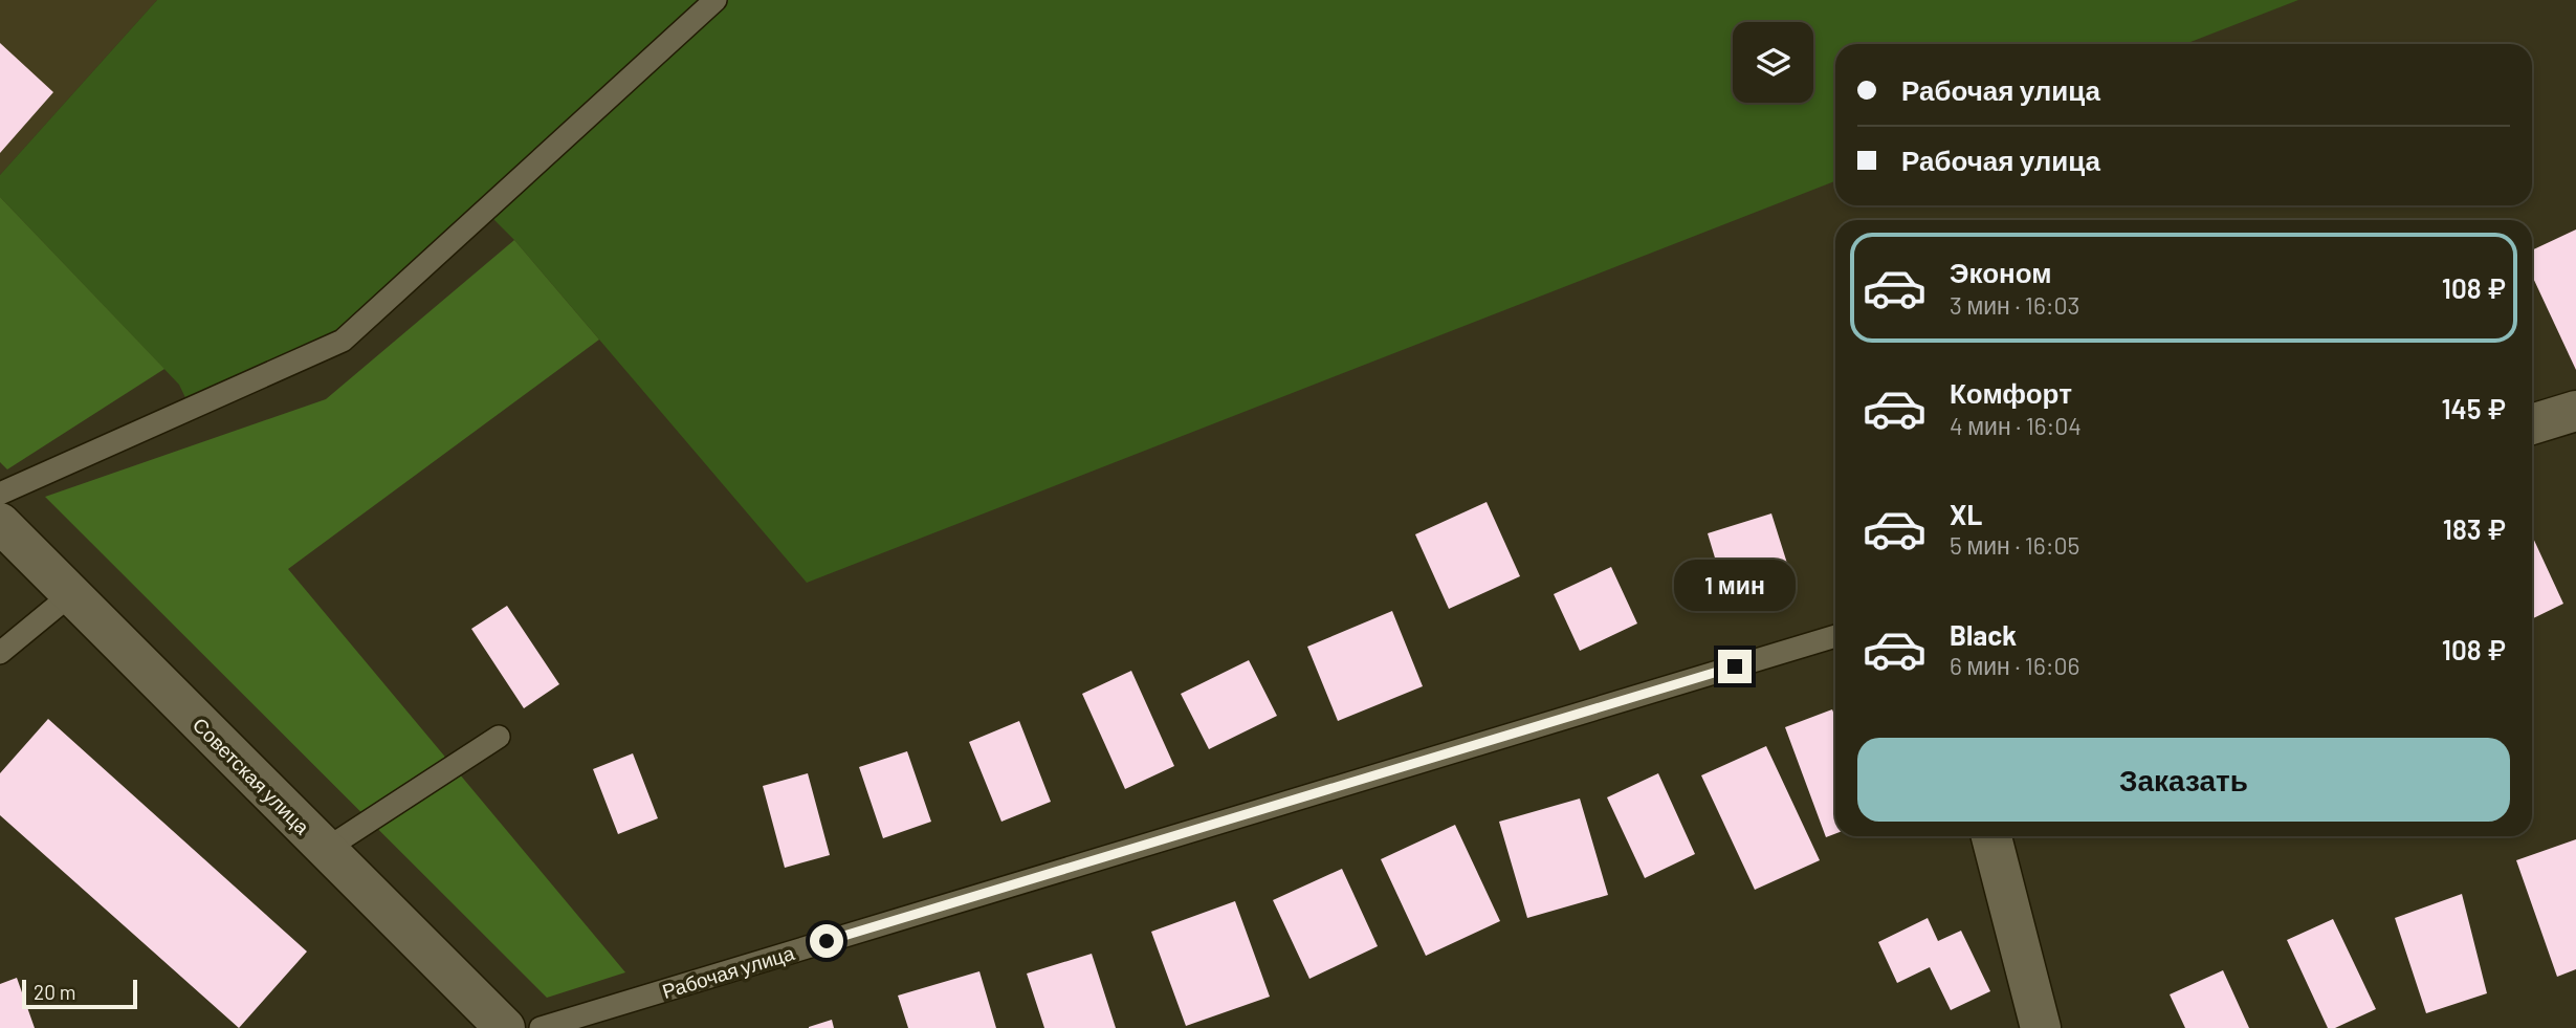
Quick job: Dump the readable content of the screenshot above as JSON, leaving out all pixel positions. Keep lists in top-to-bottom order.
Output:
{
  "streets": {
    "main road": ["Советская улица"],
    "lane": ["Рабочая улица"]
  },
  "scale_bar": "20 m",
  "page": {
    "banner": ["Рабочая улица", "Рабочая улица"],
    "list": [
      {
        "name": "Эконом",
        "note": "3 мин · 16:03",
        "value": "108 ₽"
      },
      {
        "name": "Комфорт",
        "note": "4 мин · 16:04",
        "value": "145 ₽"
      },
      {
        "name": "XL",
        "note": "5 мин · 16:05",
        "value": "183 ₽"
      },
      {
        "name": "Black",
        "note": "6 мин · 16:06",
        "value": "108 ₽"
      }
    ],
    "bubble": "1 мин",
    "buttons": "Заказать",
    "scale": "20 m"
  }
}
